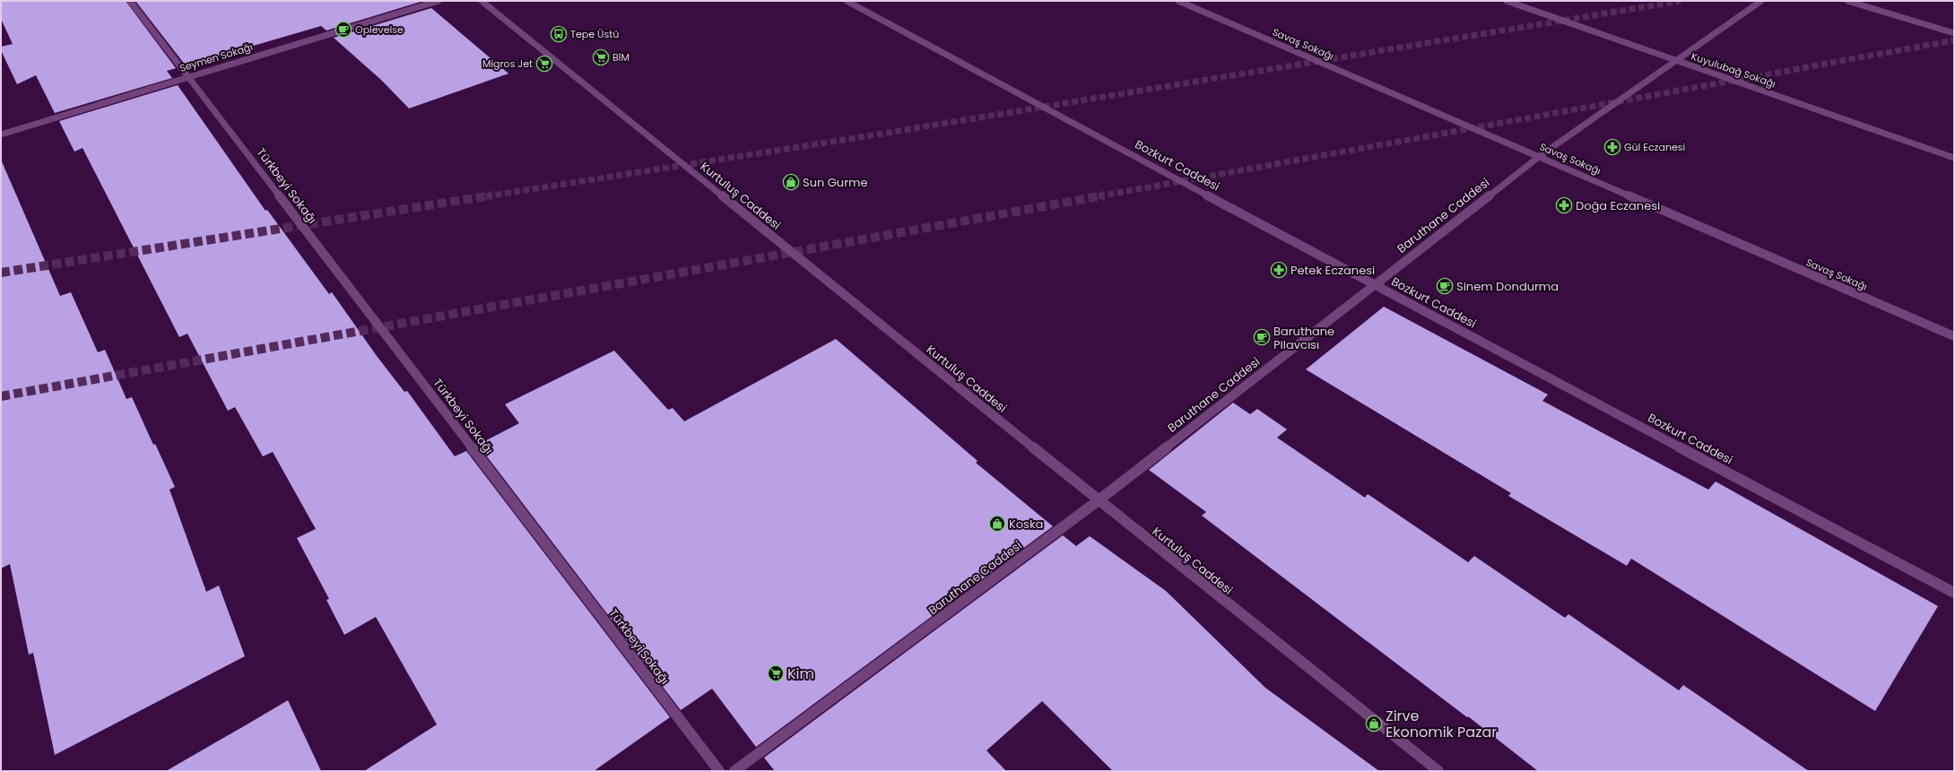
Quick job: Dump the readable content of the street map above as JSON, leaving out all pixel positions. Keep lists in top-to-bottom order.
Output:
{
  "streets": {
    "street": [
      "Savaş Sokağı",
      "Seymen Sokağı",
      "Kuyulubağ Sokağı",
      "Bozkurt Caddesi",
      "Türkbeyi Sokağı",
      "Kurtuluş Caddesi",
      "Baruthane Caddesi"
    ]
  },
  "crossings": [
    ["Savaş Sokağı", "Baruthane Caddesi"],
    ["Seymen Sokağı", "Türkbeyi Sokağı"],
    ["Kuyulubağ Sokağı", "Baruthane Caddesi"],
    ["Bozkurt Caddesi", "Baruthane Caddesi"],
    ["Kurtuluş Caddesi", "Baruthane Caddesi"]
  ],
  "places": {
    "cafe": ["Oplevelse", "Sinem Dondurma", "Baruthane Pilavcısı"],
    "bus stop": ["Tepe Üstü"],
    "supermarket": ["BİM", "Migros Jet", "Kim"],
    "pharmacy": ["Gül Eczanesi", "Doğa Eczanesi", "Petek Eczanesi"],
    "shop": ["Sun Gurme", "Koska", "Zirve Ekonomik Pazar"]
  }
}
